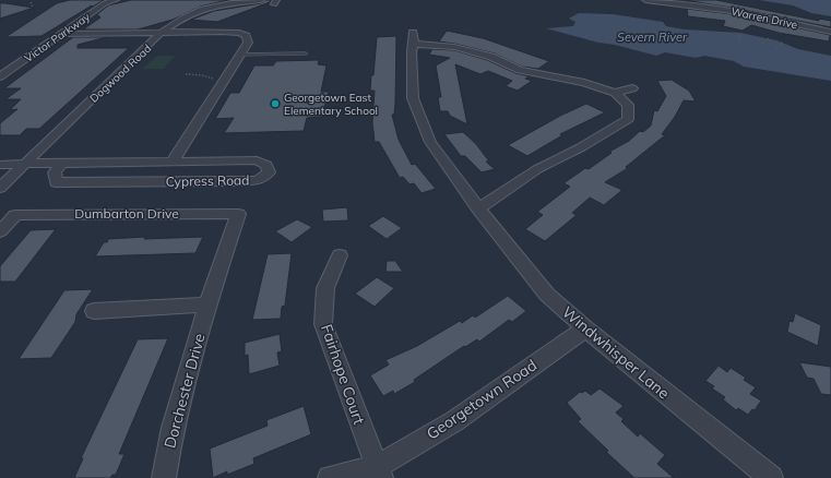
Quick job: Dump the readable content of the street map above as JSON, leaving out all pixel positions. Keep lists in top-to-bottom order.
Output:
{
  "streets": {
    "street": [
      "Warren Drive",
      "Victor Parkway",
      "Dogwood Road",
      "Cypress Road",
      "Dumbarton Drive",
      "Windwhisper Lane",
      "Fairhope Court",
      "Dorchester Drive",
      "Georgetown Road"
    ]
  },
  "crossings": [
    ["Dogwood Road", "Cypress Road"],
    ["Dumbarton Drive", "Dorchester Drive"],
    ["Windwhisper Lane", "Georgetown Road"],
    ["Fairhope Court", "Georgetown Road"]
  ],
  "water": ["Severn River"],
  "places": ["Georgetown East Elementary School"]
}
